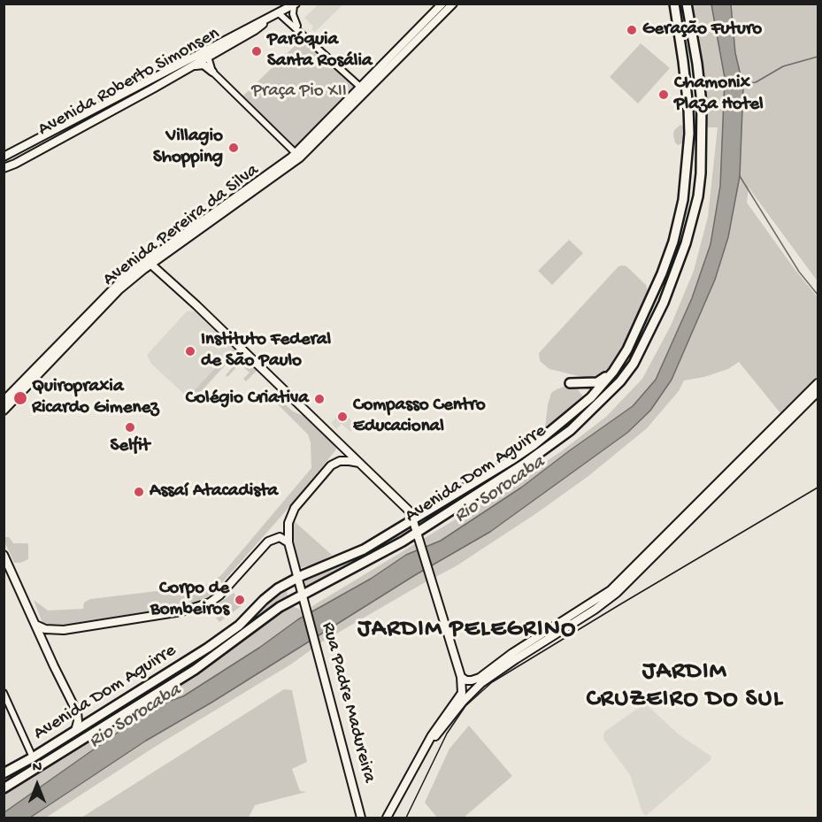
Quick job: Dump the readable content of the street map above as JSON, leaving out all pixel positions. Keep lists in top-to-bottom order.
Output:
{
  "streets": {
    "highway": ["Avenida Dom Aguirre"],
    "main road": ["Avenida Roberto Simonsen", "Avenida Pereira da Silva", "Rua Padre Madureira"]
  },
  "crossings": [
    ["Avenida Dom Aguirre", "Rua Padre Madureira"]
  ],
  "districts": ["JARDIM PELEGRINO", "JARDIM CRUZEIRO DO SUL"],
  "water": ["Rio Sorocaba"],
  "parks": ["Praça Pio XII"],
  "places": [
    "Geração Futuro",
    "Paróquia Santa Rosália",
    "Chamonix Plaza Hotel",
    "Villagio Shopping",
    "Instituto Federal de São Paulo",
    "Quiropraxia Ricardo Gimenez",
    "Colégio Criativa",
    "Compasso Centro Educacional",
    "Selfit",
    "Assaí Atacadista",
    "Corpo de Bombeiros"
  ],
  "north": "top"
}
